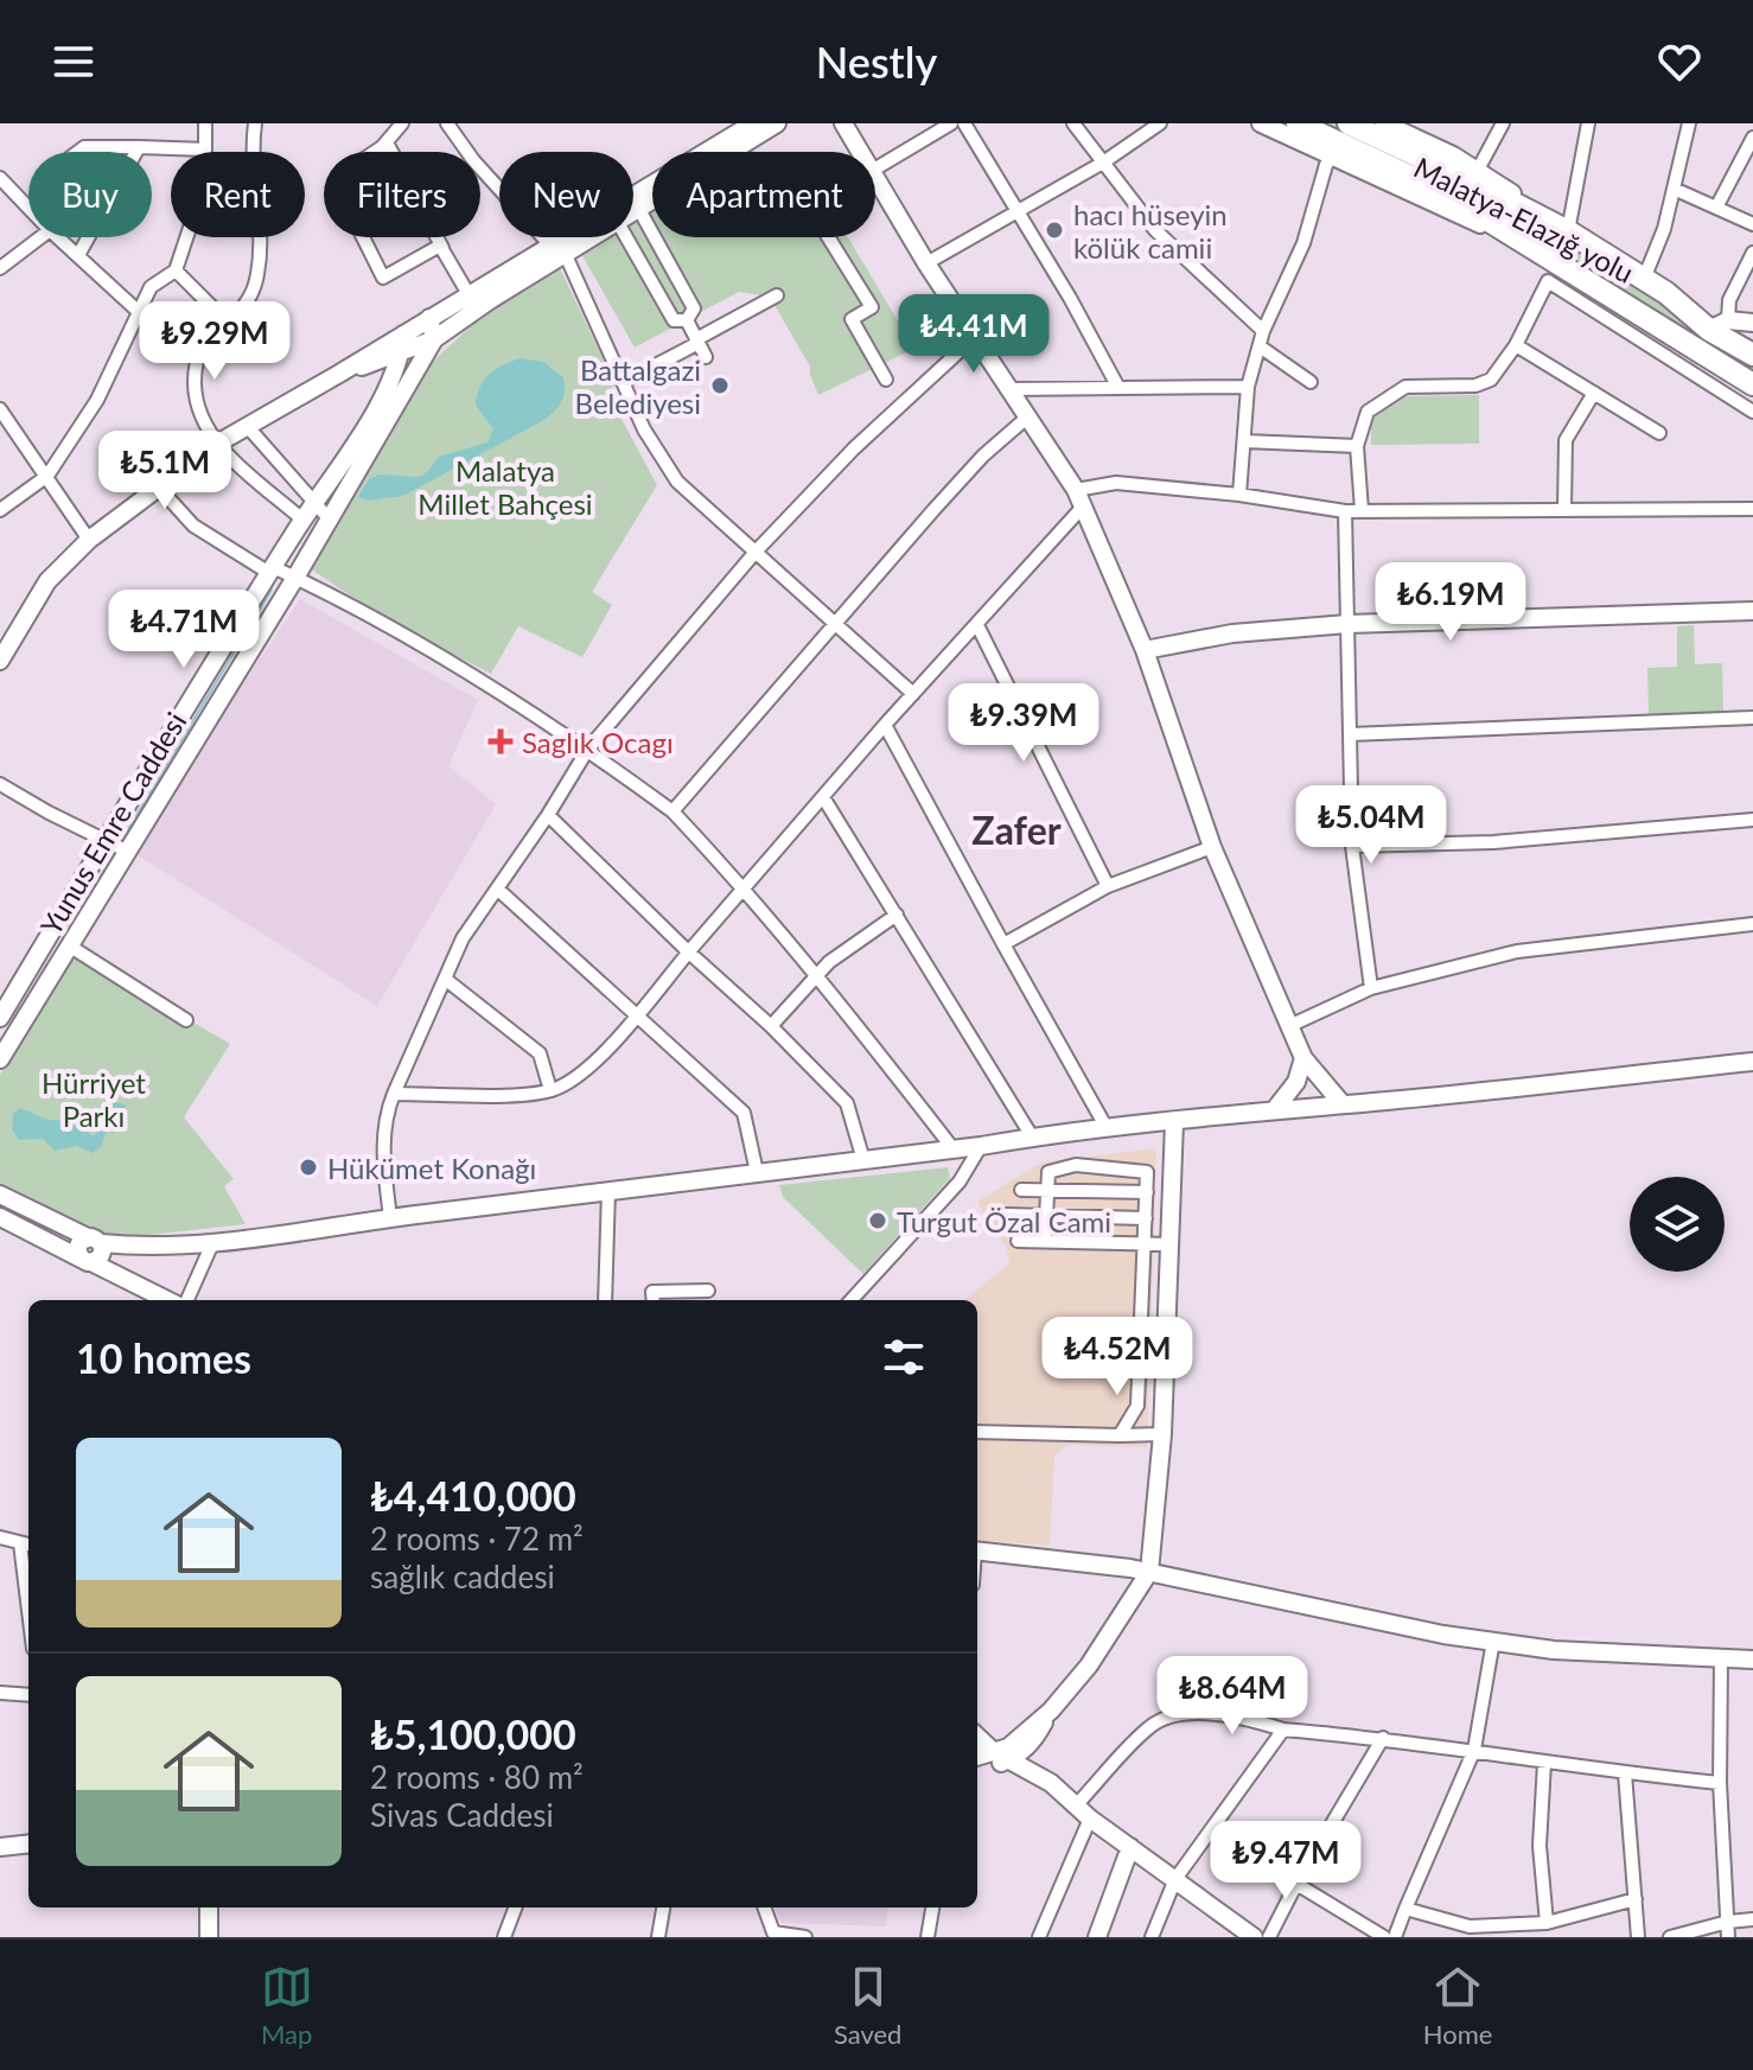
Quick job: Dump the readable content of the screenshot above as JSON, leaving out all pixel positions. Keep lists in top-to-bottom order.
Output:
{
  "streets": {
    "highway": ["Malatya-Elazığ yolu"],
    "main road": ["Yunus Emre Caddesi"]
  },
  "districts": ["Zafer"],
  "parks": ["Malatya Millet Bahçesi", "Hürriyet Parkı"],
  "places": {
    "other": [
      "hacı hüseyin kölük camii",
      "Battalgazi Belediyesi",
      "Hükümet Konağı",
      "Turgut Özal Cami"
    ],
    "health": ["Saglık Ocagı"]
  },
  "page": {
    "header": "Nestly",
    "chip": [
      "Buy",
      "Rent",
      "Filters",
      "New",
      "Apartment"
    ],
    "price": [
      "₺4.41M",
      "₺9.29M",
      "₺5.1M",
      "₺6.19M",
      "₺4.71M",
      "₺9.39M",
      "₺5.04M",
      "₺4.52M",
      "₺8.64M",
      "₺9.47M"
    ],
    "heading": "10 homes",
    "list": [
      {
        "name": "₺4,410,000",
        "note": "2 rooms · 72 m² · sağlık caddesi"
      },
      {
        "name": "₺5,100,000",
        "note": "2 rooms · 80 m² · Sivas Caddesi"
      }
    ],
    "tabs": ["Map", "Saved", "Home"]
  }
}
